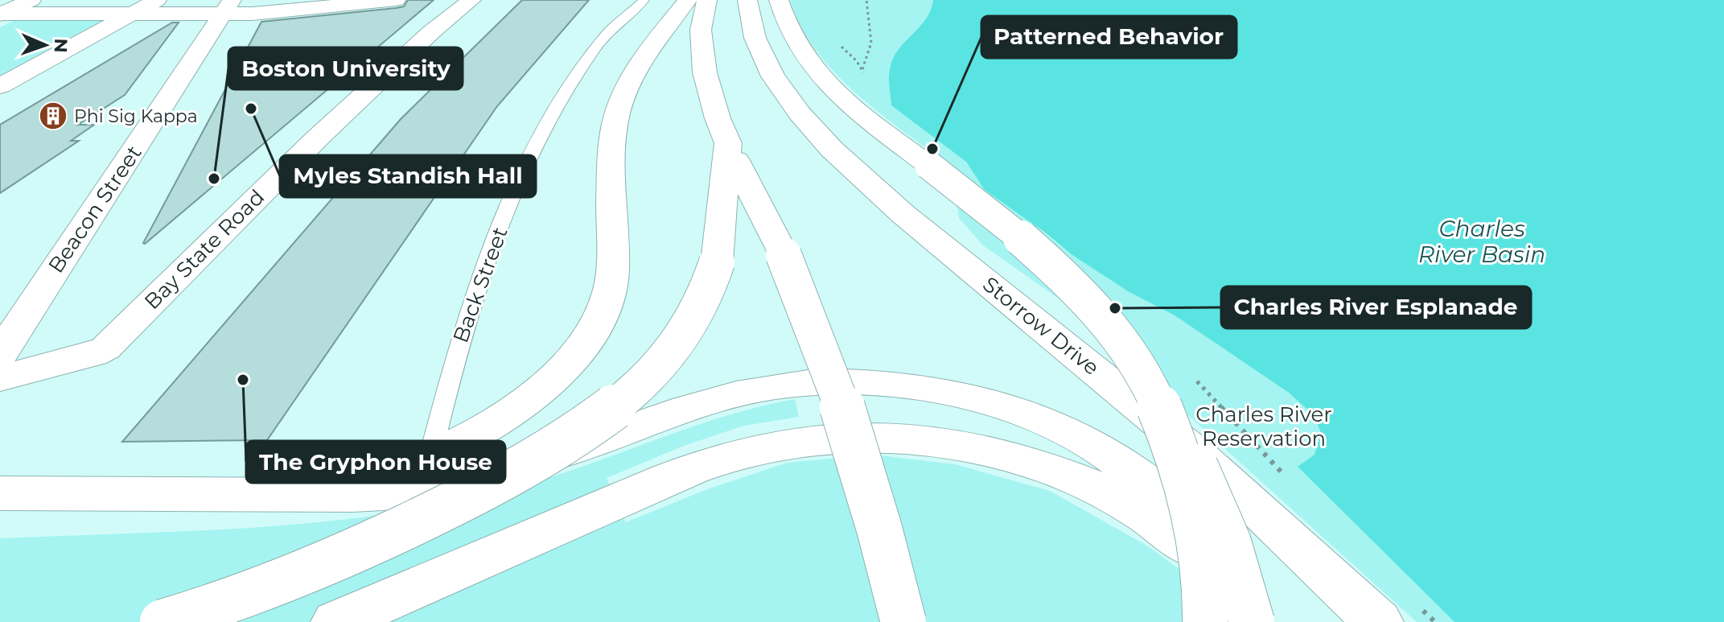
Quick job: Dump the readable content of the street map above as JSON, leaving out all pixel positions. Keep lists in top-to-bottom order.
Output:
{
  "streets": {
    "main road": ["Beacon Street", "Bay State Road", "Storrow Drive"],
    "lane": ["Back Street"]
  },
  "water": ["Charles River Basin"],
  "parks": ["Charles River Reservation"],
  "places": {
    "other": [
      "Myles Standish Hall",
      "Patterned Behavior",
      "Boston University",
      "Charles River Esplanade",
      "The Gryphon House"
    ],
    "building": ["Phi Sig Kappa"]
  },
  "north": "right"
}
